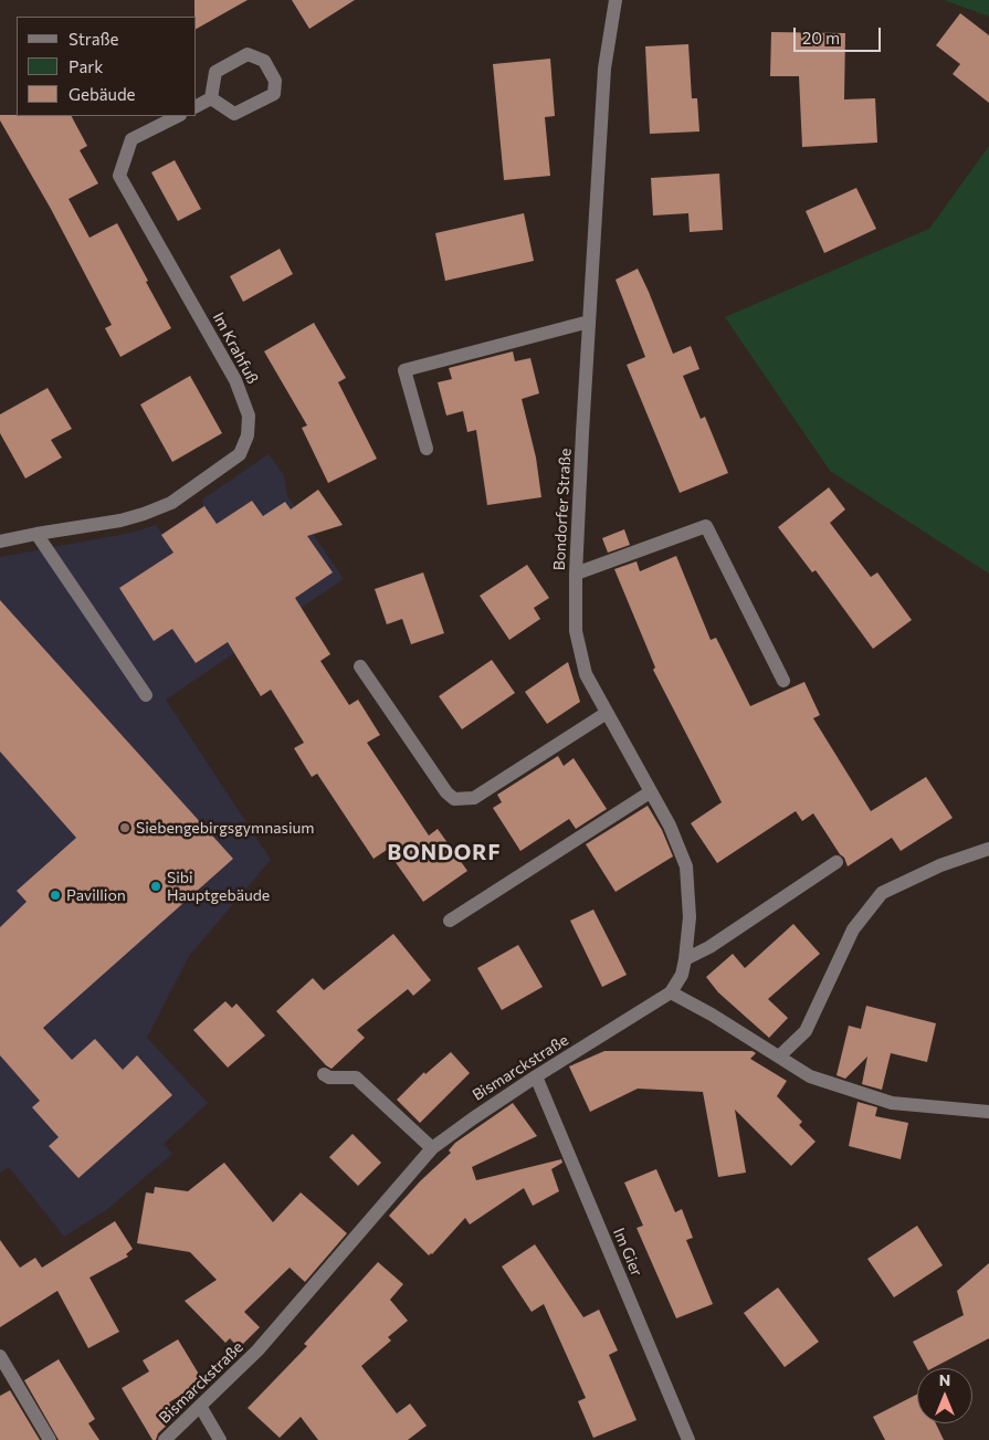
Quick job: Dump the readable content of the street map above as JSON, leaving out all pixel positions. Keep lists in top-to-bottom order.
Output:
{
  "streets": {
    "street": [
      "Im Krahfuß",
      "Bondorfer Straße",
      "Bismarckstraße",
      "Im Gier"
    ]
  },
  "crossings": [
    ["Bondorfer Straße", "Bismarckstraße"],
    ["Bismarckstraße", "Im Gier"]
  ],
  "districts": ["BONDORF"],
  "places": ["Siebengebirgsgymnasium", "Sibi Hauptgebäude", "Pavillion"],
  "legend": ["Straße", "Park", "Gebäude"],
  "scale_bar": "20 m",
  "north": "top"
}
